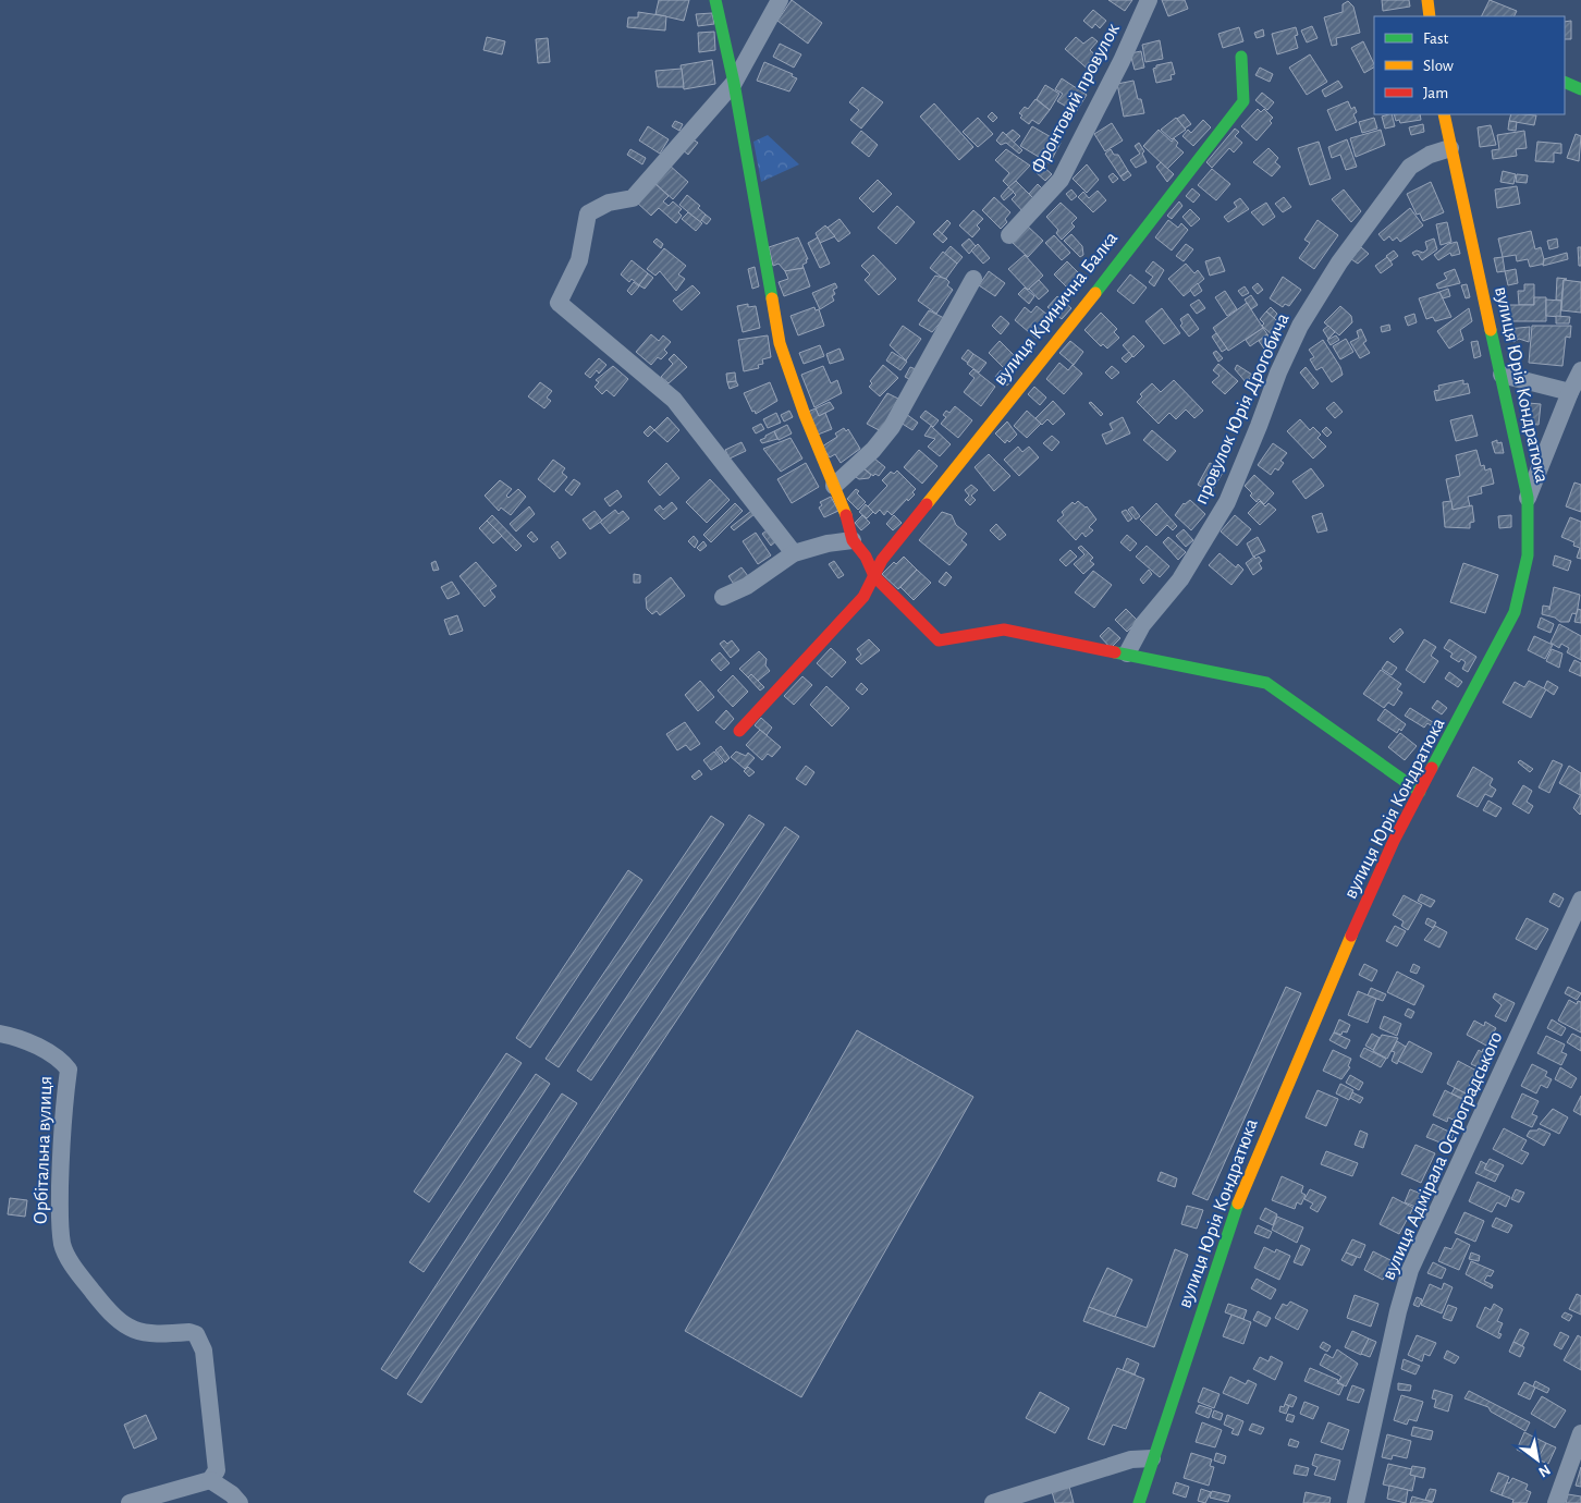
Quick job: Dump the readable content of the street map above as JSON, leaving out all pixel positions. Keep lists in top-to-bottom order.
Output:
{
  "streets": {
    "street": [
      "Фронтовий провулок",
      "вулиця Кринична Балка",
      "вулиця Юрія Кондратюка",
      "провулок Юрія Дрогобича",
      "Орбітальна вулиця",
      "вулиця Адмірала Остроградського"
    ]
  },
  "crossings": [
    ["вулиця Юрія Кондратюка", "провулок Юрія Дрогобича"]
  ],
  "legend": ["Fast", "Slow", "Jam"],
  "north": "bottom right"
}
